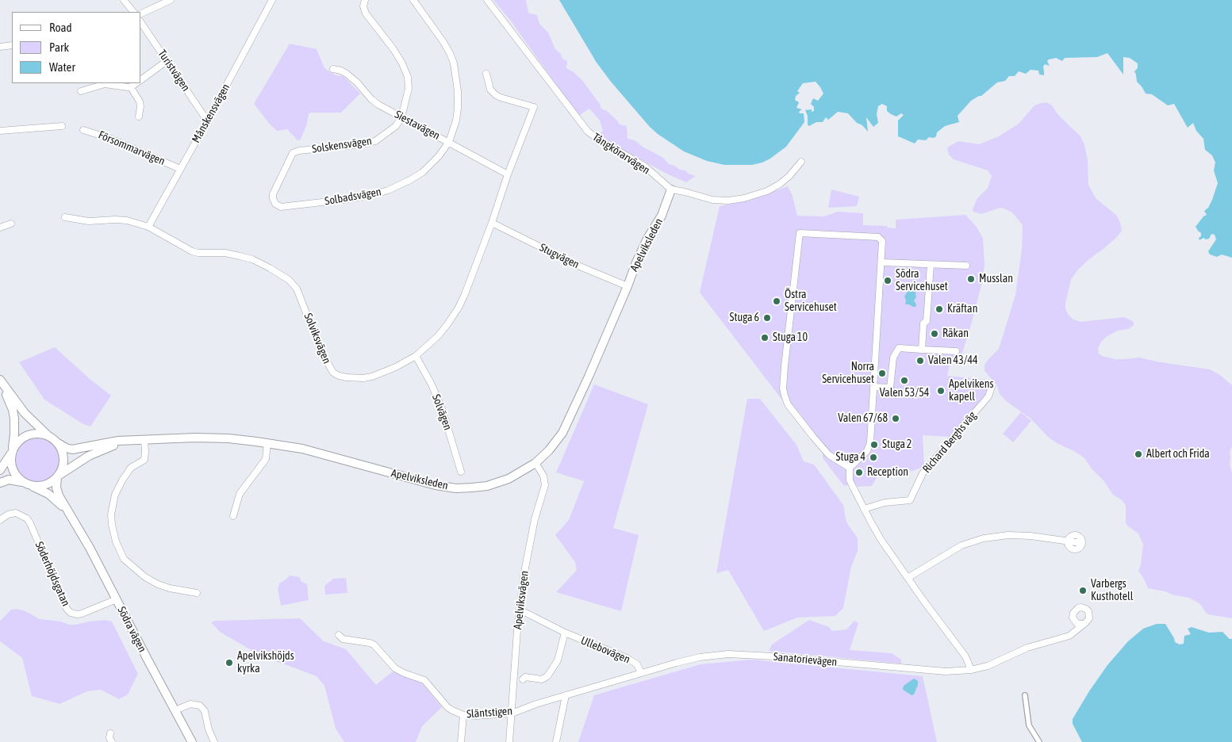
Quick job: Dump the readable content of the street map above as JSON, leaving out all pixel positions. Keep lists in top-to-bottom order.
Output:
{
  "streets": {
    "street": [
      "Turistvägen",
      "Månskensvägen",
      "Siestavägen",
      "Solskensvägen",
      "Försommarvägen",
      "Tångkörarvägen",
      "Solbadsvägen",
      "Apelviksleden",
      "Stugvägen",
      "Solviksvägen",
      "Solvägen",
      "Richard Berghs väg",
      "Söderhöjdsgatan",
      "Apelviksvägen",
      "Södra vägen",
      "Ullebovägen",
      "Sanatorievägen",
      "Släntstigen"
    ]
  },
  "crossings": [
    ["Turistvägen", "Månskensvägen"],
    ["Månskensvägen", "Försommarvägen"],
    ["Månskensvägen", "Solviksvägen"],
    ["Siestavägen", "Solskensvägen"],
    ["Siestavägen", "Solbadsvägen"],
    ["Siestavägen", "Solviksvägen"],
    ["Solskensvägen", "Solbadsvägen"],
    ["Tångkörarvägen", "Apelviksleden"],
    ["Apelviksleden", "Stugvägen"],
    ["Apelviksleden", "Apelviksvägen"],
    ["Apelviksleden", "Södra vägen"],
    ["Stugvägen", "Solviksvägen"],
    ["Solviksvägen", "Solvägen"],
    ["Söderhöjdsgatan", "Södra vägen"],
    ["Apelviksvägen", "Ullebovägen"],
    ["Apelviksvägen", "Släntstigen"],
    ["Ullebovägen", "Sanatorievägen"],
    ["Ullebovägen", "Släntstigen"],
    ["Sanatorievägen", "Släntstigen"]
  ],
  "places": [
    "Musslan",
    "Södra Servicehuset",
    "Östra Servicehuset",
    "Kräftan",
    "Stuga 6",
    "Räkan",
    "Stuga 10",
    "Valen 43/44",
    "Norra Servicehuset",
    "Valen 53/54",
    "Apelvikens kapell",
    "Valen 67/68",
    "Stuga 2",
    "Albert och Frida",
    "Stuga 4",
    "Reception",
    "Varbergs Kusthotell",
    "Apelvikshöjds kyrka"
  ],
  "legend": ["Road", "Park", "Water"]
}
